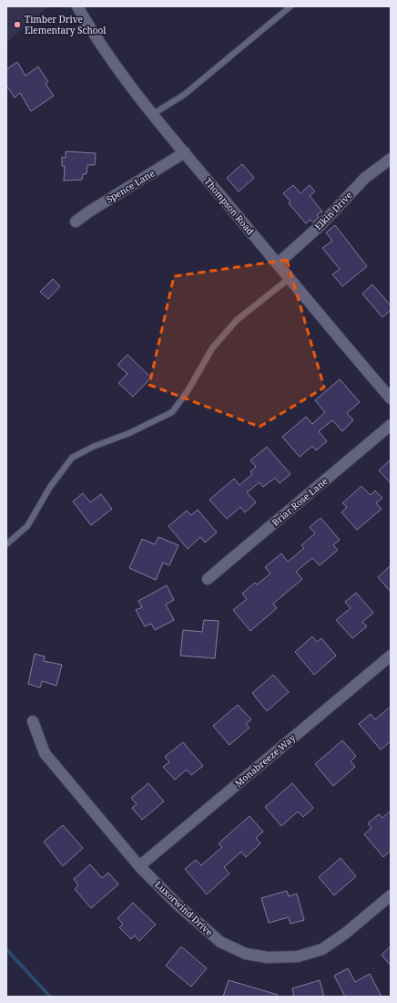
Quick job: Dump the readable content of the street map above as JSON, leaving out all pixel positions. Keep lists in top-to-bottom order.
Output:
{
  "streets": {
    "street": [
      "Spence Lane",
      "Thompson Road",
      "Elkin Drive",
      "Briar Rose Lane",
      "Monabreeze Way",
      "Luxorwind Drive"
    ]
  },
  "crossings": [
    ["Spence Lane", "Thompson Road"],
    ["Thompson Road", "Elkin Drive"],
    ["Monabreeze Way", "Luxorwind Drive"]
  ],
  "places": ["Timber Drive Elementary School"]
}
